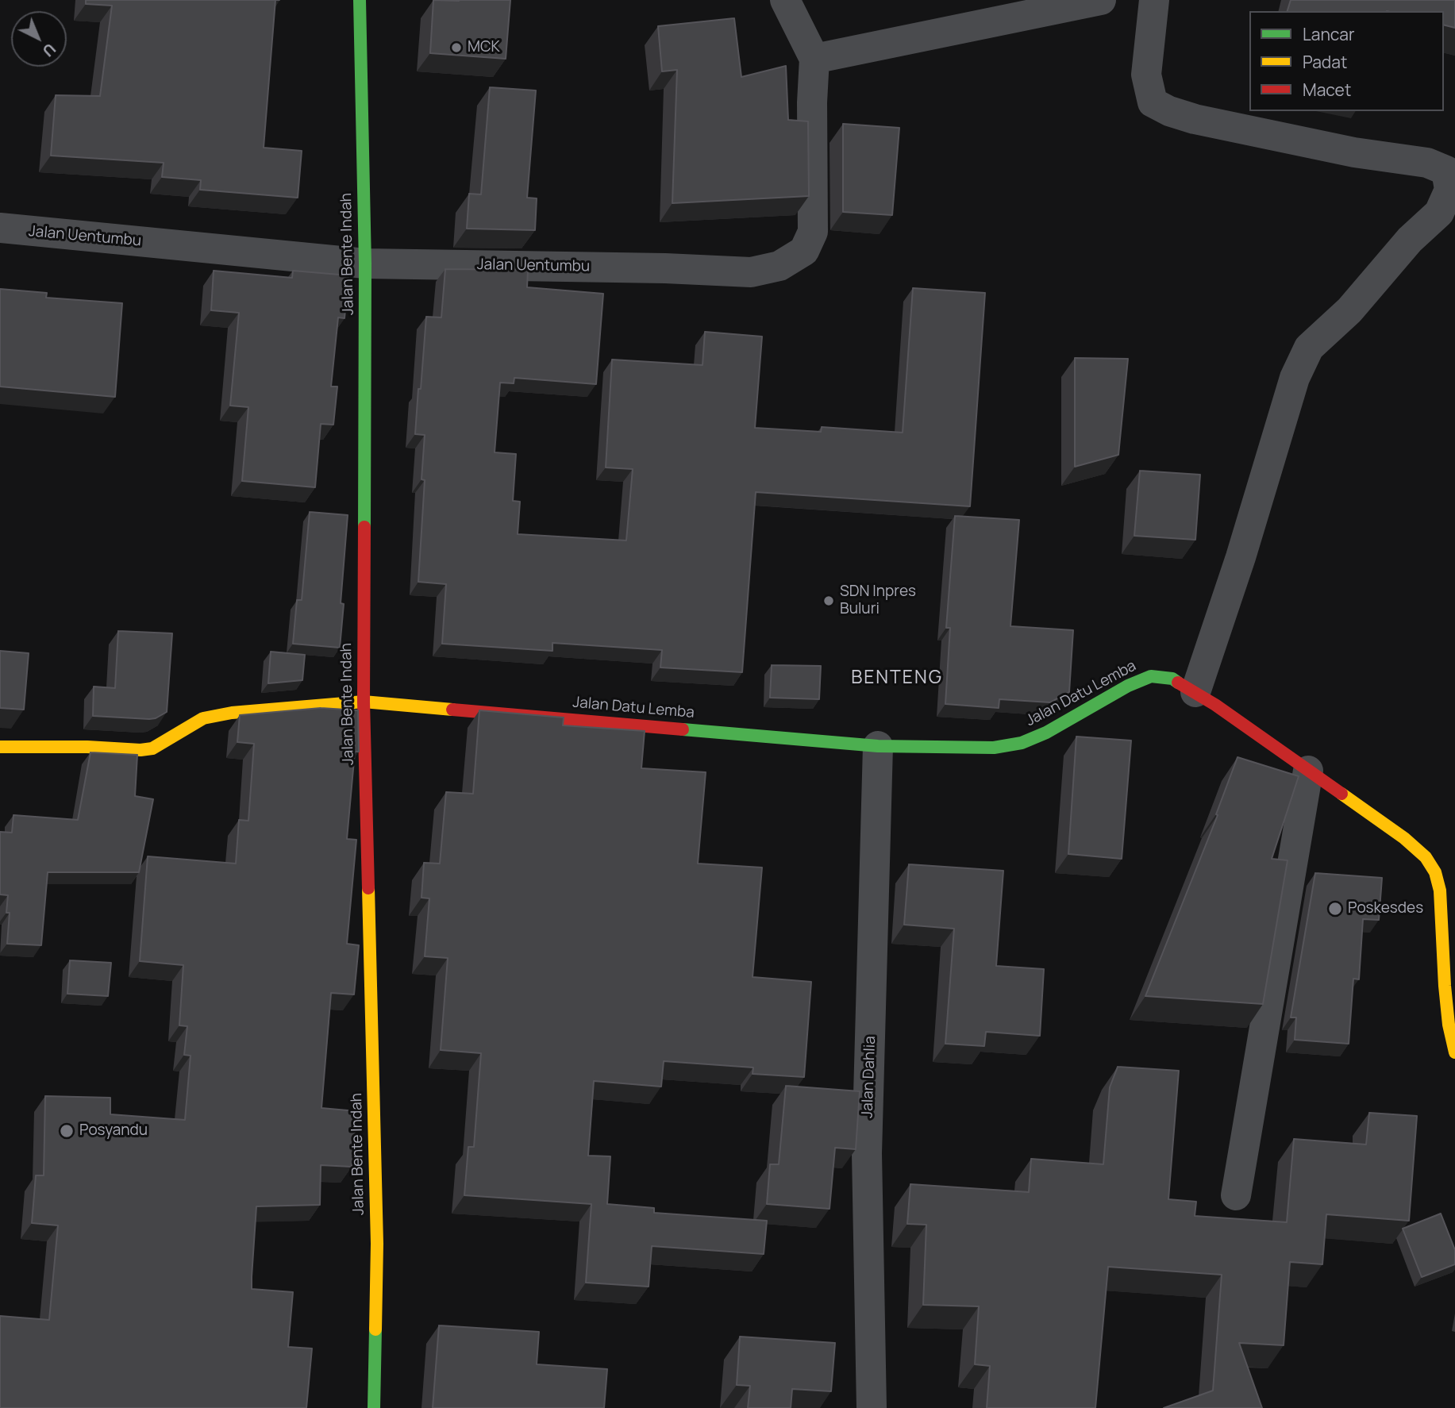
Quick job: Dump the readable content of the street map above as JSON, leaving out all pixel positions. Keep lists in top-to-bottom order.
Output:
{
  "streets": {
    "street": [
      "Jalan Uentumbu",
      "Jalan Bente Indah",
      "Jalan Datu Lemba",
      "Jalan Dahlia"
    ]
  },
  "crossings": [
    ["Jalan Uentumbu", "Jalan Bente Indah"],
    ["Jalan Bente Indah", "Jalan Datu Lemba"],
    ["Jalan Datu Lemba", "Jalan Dahlia"]
  ],
  "districts": ["BENTENG"],
  "places": [
    "MCK",
    "SDN Inpres Buluri",
    "Poskesdes",
    "Posyandu"
  ],
  "legend": ["Lancar", "Padat", "Macet"],
  "north": "bottom right"
}
